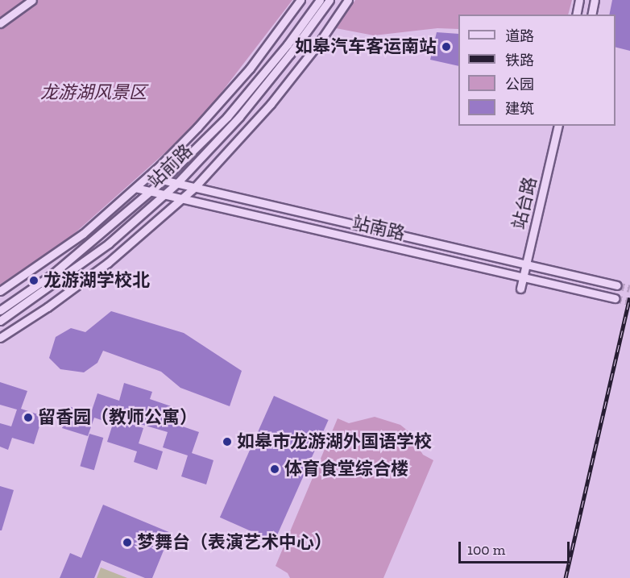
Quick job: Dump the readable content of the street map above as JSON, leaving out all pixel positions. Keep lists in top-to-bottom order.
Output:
{
  "streets": {
    "street": ["站前路", "站台路", "站南路"]
  },
  "crossings": [
    ["站前路", "站南路"],
    ["站台路", "站南路"]
  ],
  "parks": ["龙游湖风景区"],
  "places": [
    "如皋汽车客运南站",
    "龙游湖学校北",
    "留香园（教师公寓）",
    "如皋市龙游湖外国语学校",
    "体育食堂综合楼",
    "梦舞台（表演艺术中心）"
  ],
  "legend": [
    "道路",
    "铁路",
    "公园",
    "建筑"
  ],
  "scale_bar": "100 m"
}
